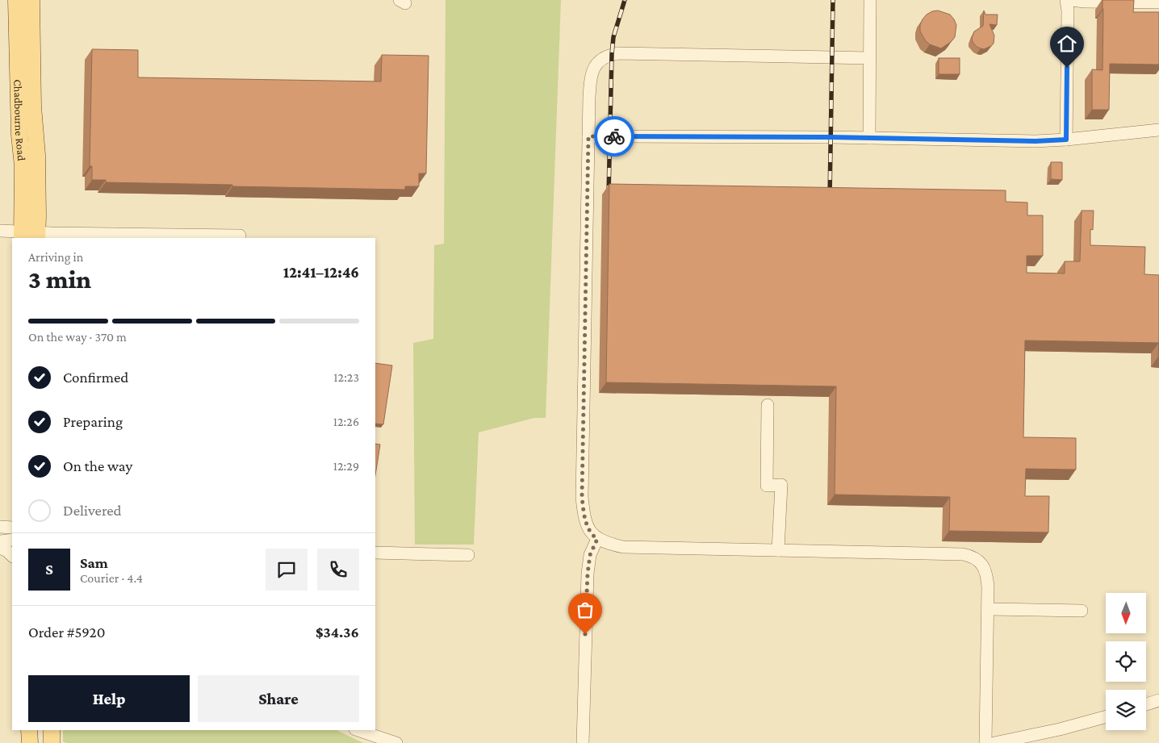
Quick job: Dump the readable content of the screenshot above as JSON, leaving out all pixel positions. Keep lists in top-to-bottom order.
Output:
{
  "streets": {
    "main road": ["Chadbourne Road"]
  },
  "north": "bottom",
  "page": {
    "heading": ["3 min", "Arriving in", "12:41–12:46"],
    "panel": [
      "Sam",
      "Courier · 4.4",
      "Order #5920",
      "$34.36"
    ],
    "bar": "On the way · 370 m",
    "list": [
      ["Confirmed", "12:23"],
      ["Preparing", "12:26"],
      ["On the way", "12:29"],
      "Delivered"
    ],
    "round": "S",
    "buttons": ["Help", "Share"]
  }
}
